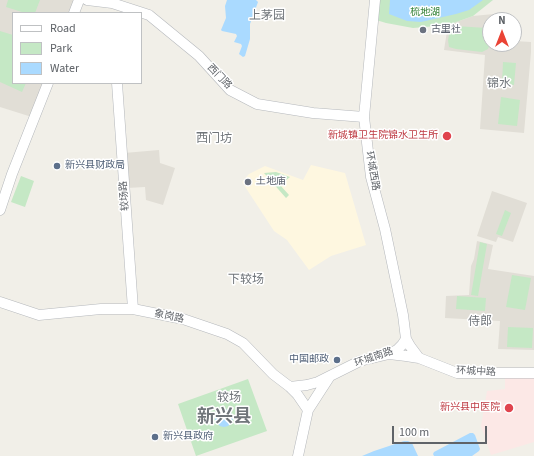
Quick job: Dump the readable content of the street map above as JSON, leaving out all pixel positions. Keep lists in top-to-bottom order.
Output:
{
  "streets": {
    "street": [
      "西门路",
      "环城西路",
      "较场路",
      "象岗路",
      "环城南路",
      "环城中路"
    ]
  },
  "crossings": [
    ["西门路", "环城西路"],
    ["环城西路", "环城南路"],
    ["较场路", "象岗路"],
    ["象岗路", "环城南路"],
    ["环城南路", "环城中路"]
  ],
  "districts": [
    "上茅园",
    "锦水",
    "西门坊",
    "下较场",
    "侍郎",
    "较场",
    "新兴县"
  ],
  "parks": ["梳地湖"],
  "places": [
    "古里社",
    "新城镇卫生院锦水卫生所",
    "新兴县财政局",
    "土地庙",
    "中国邮政",
    "新兴县中医院",
    "新兴县政府"
  ],
  "legend": ["Road", "Park", "Water"],
  "scale_bar": "100 m",
  "north": "top"
}
